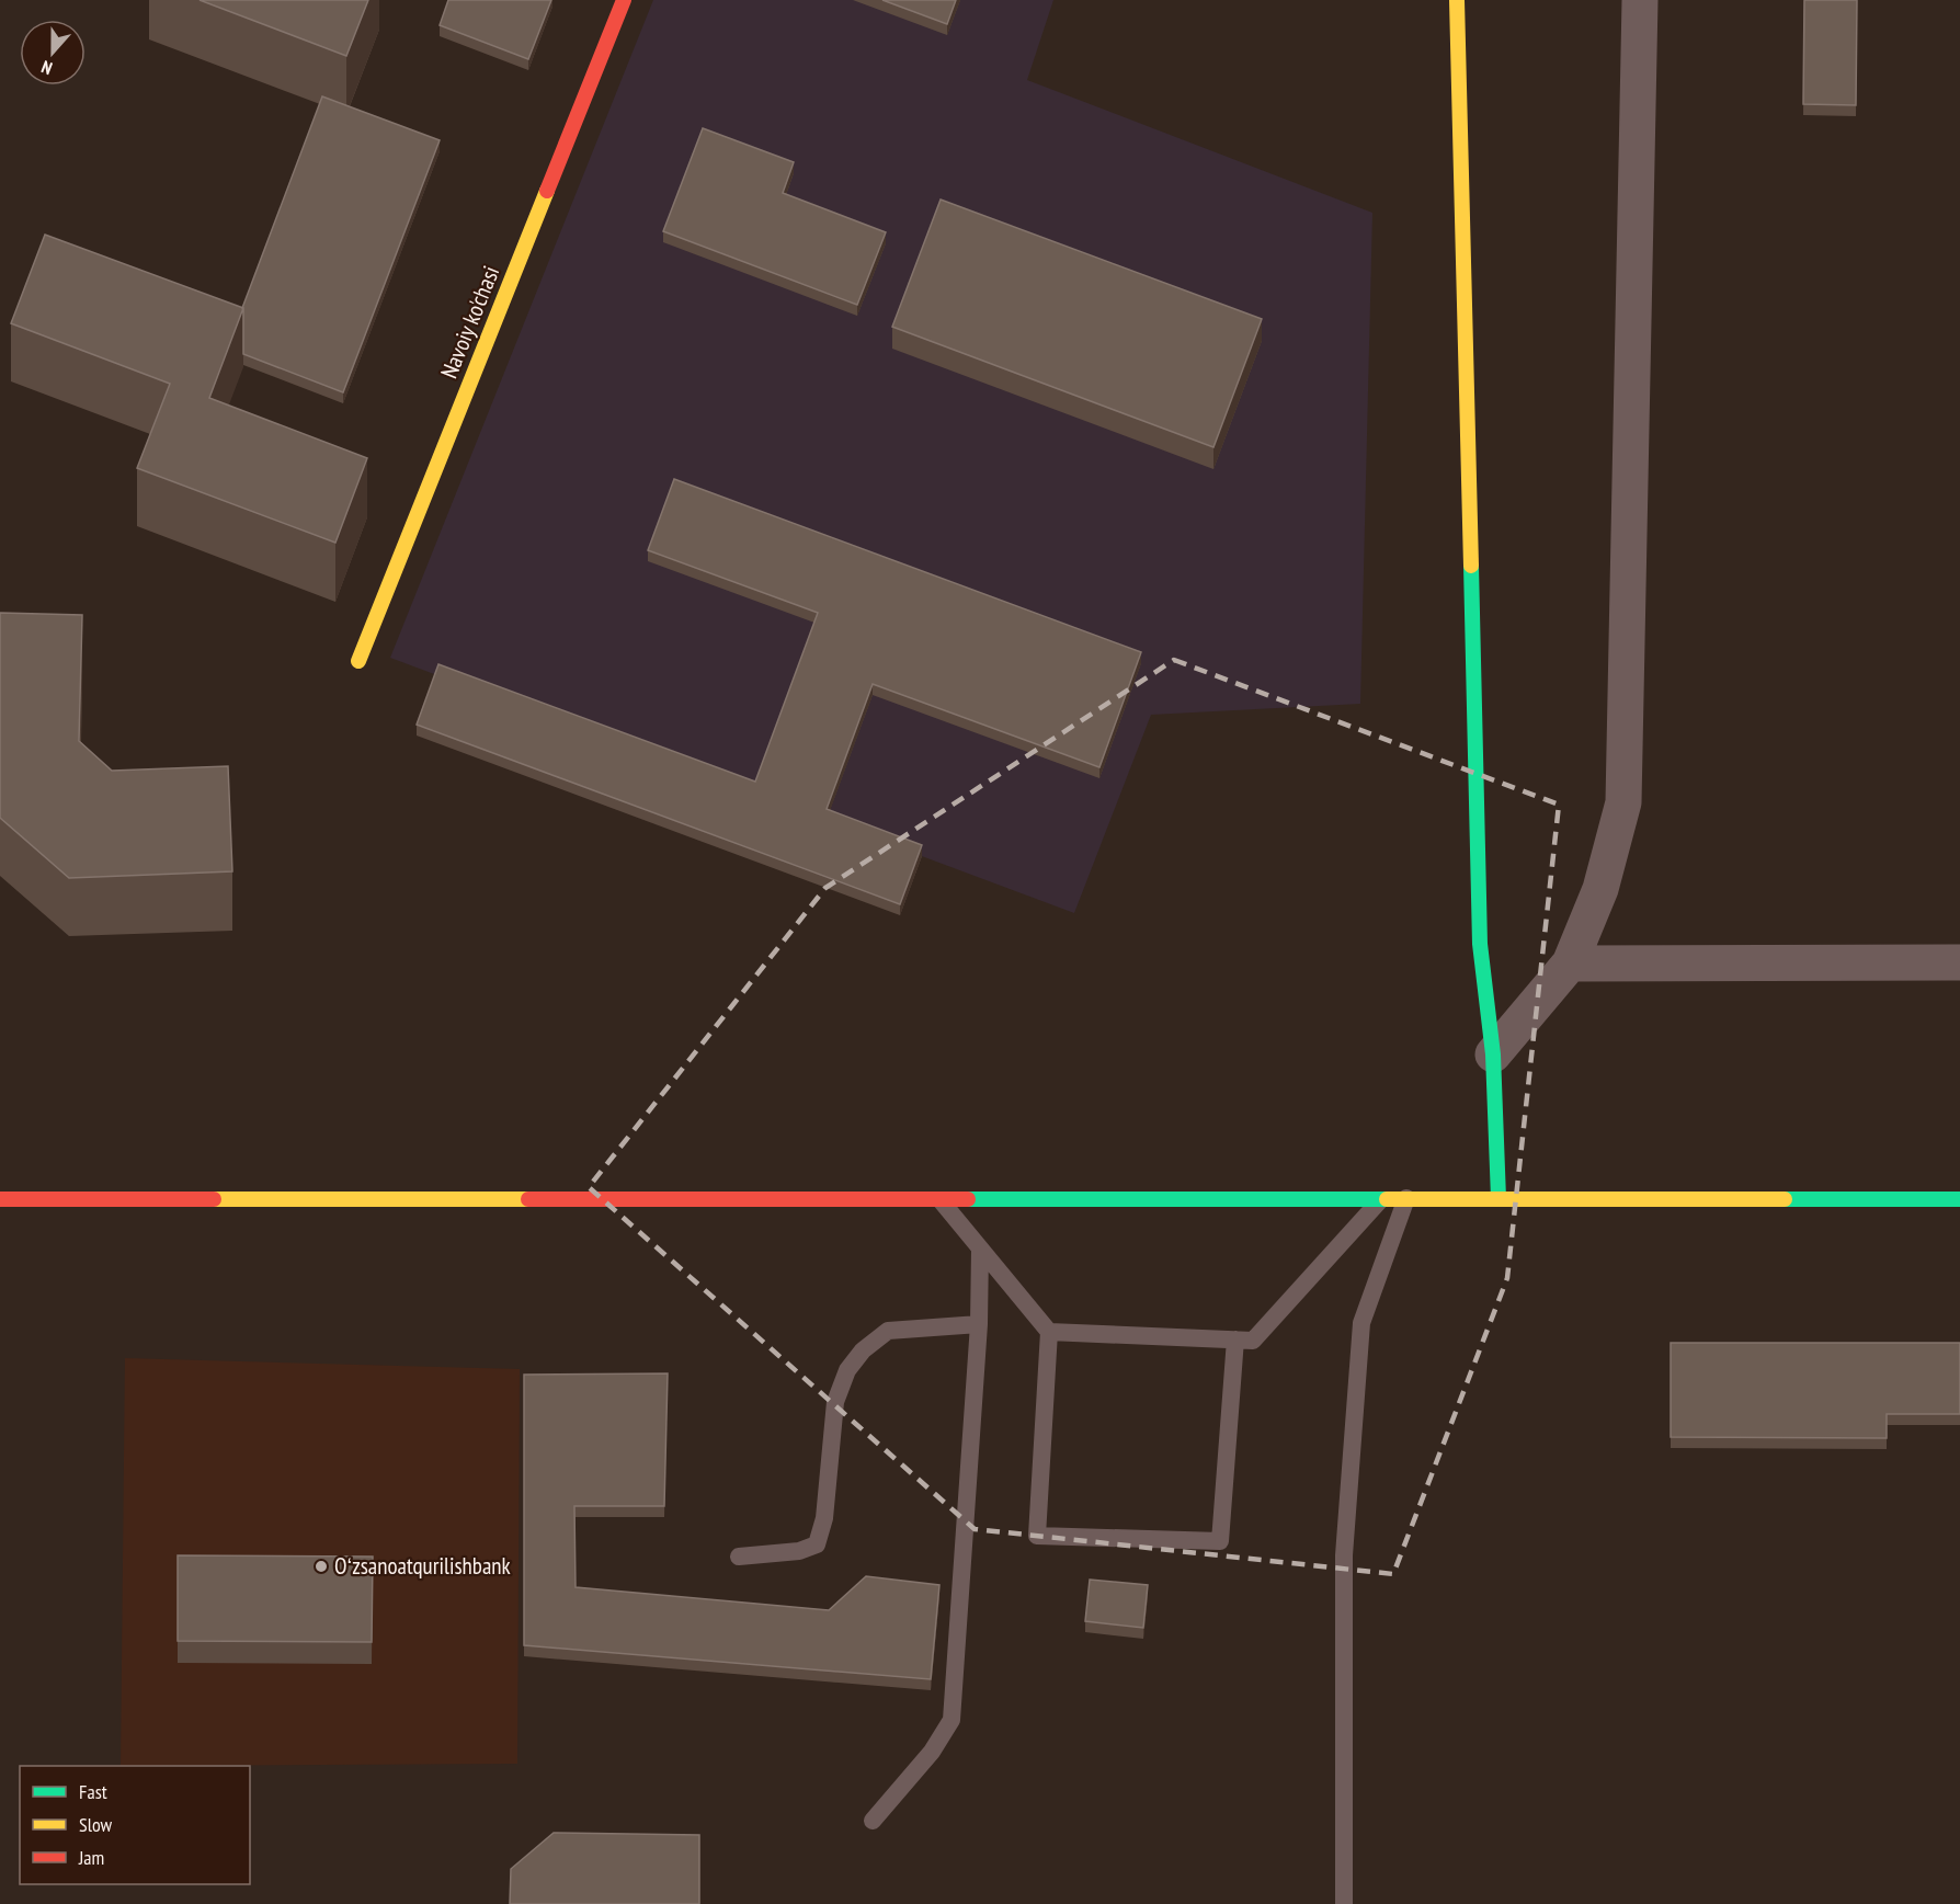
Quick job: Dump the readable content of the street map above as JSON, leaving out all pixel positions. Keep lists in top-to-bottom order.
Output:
{
  "streets": {
    "street": ["Navoiy ko'chasi"]
  },
  "places": ["Oʻzsanoatqurilishbank"],
  "legend": ["Fast", "Slow", "Jam"],
  "north": "bottom"
}
